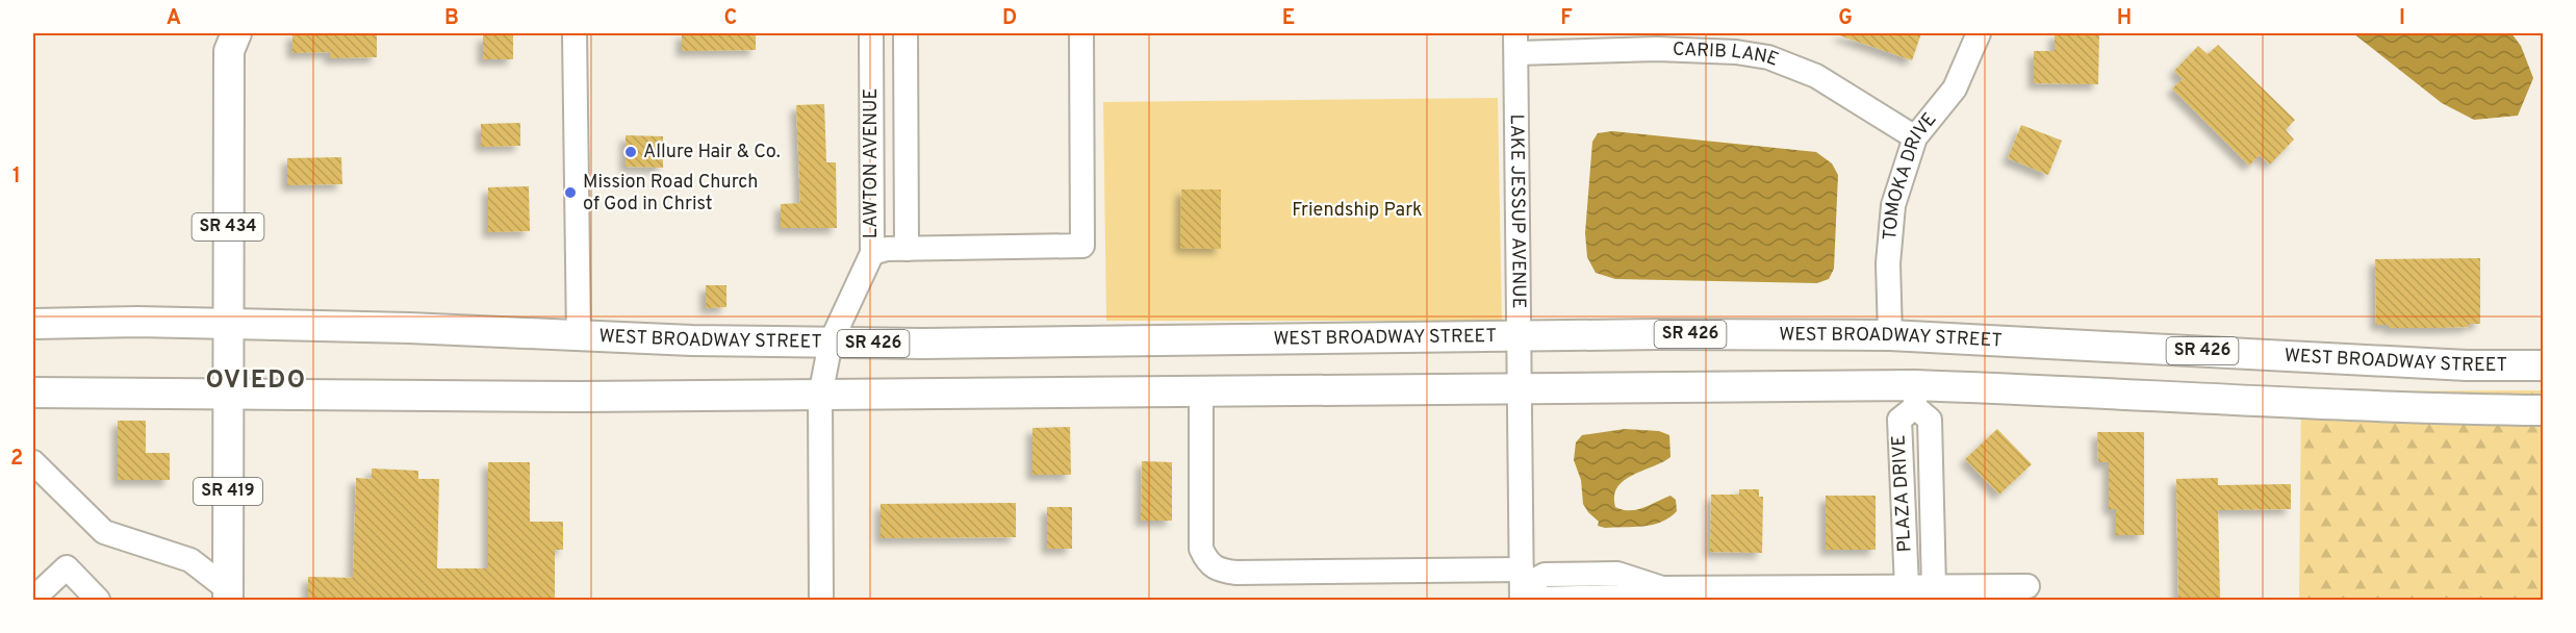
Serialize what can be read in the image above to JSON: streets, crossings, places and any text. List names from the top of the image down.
{
  "streets": {
    "main road": [
      "SR 434",
      "SR 426",
      "WEST BROADWAY STREET",
      "SR 419"
    ],
    "street": [
      "CARIB LANE",
      "LAWTON AVENUE",
      "TOMOKA DRIVE",
      "LAKE JESSUP AVENUE",
      "PLAZA DRIVE"
    ]
  },
  "crossings": [
    ["CARIB LANE", "TOMOKA DRIVE"],
    ["CARIB LANE", "LAKE JESSUP AVENUE"],
    ["LAWTON AVENUE", "WEST BROADWAY STREET"],
    ["TOMOKA DRIVE", "WEST BROADWAY STREET"],
    ["LAKE JESSUP AVENUE", "WEST BROADWAY STREET"],
    ["SR 434", "WEST BROADWAY STREET"],
    ["SR 434", "SR 419"]
  ],
  "districts": ["OVIEDO"],
  "parks": ["Friendship Park"],
  "places": ["Allure Hair & Co.", "Mission Road Church of God in Christ"],
  "grid": {
    "columns": [
      "A",
      "B",
      "C",
      "D",
      "E",
      "F",
      "G",
      "H",
      "I"
    ],
    "rows": ["1", "2"]
  }
}
